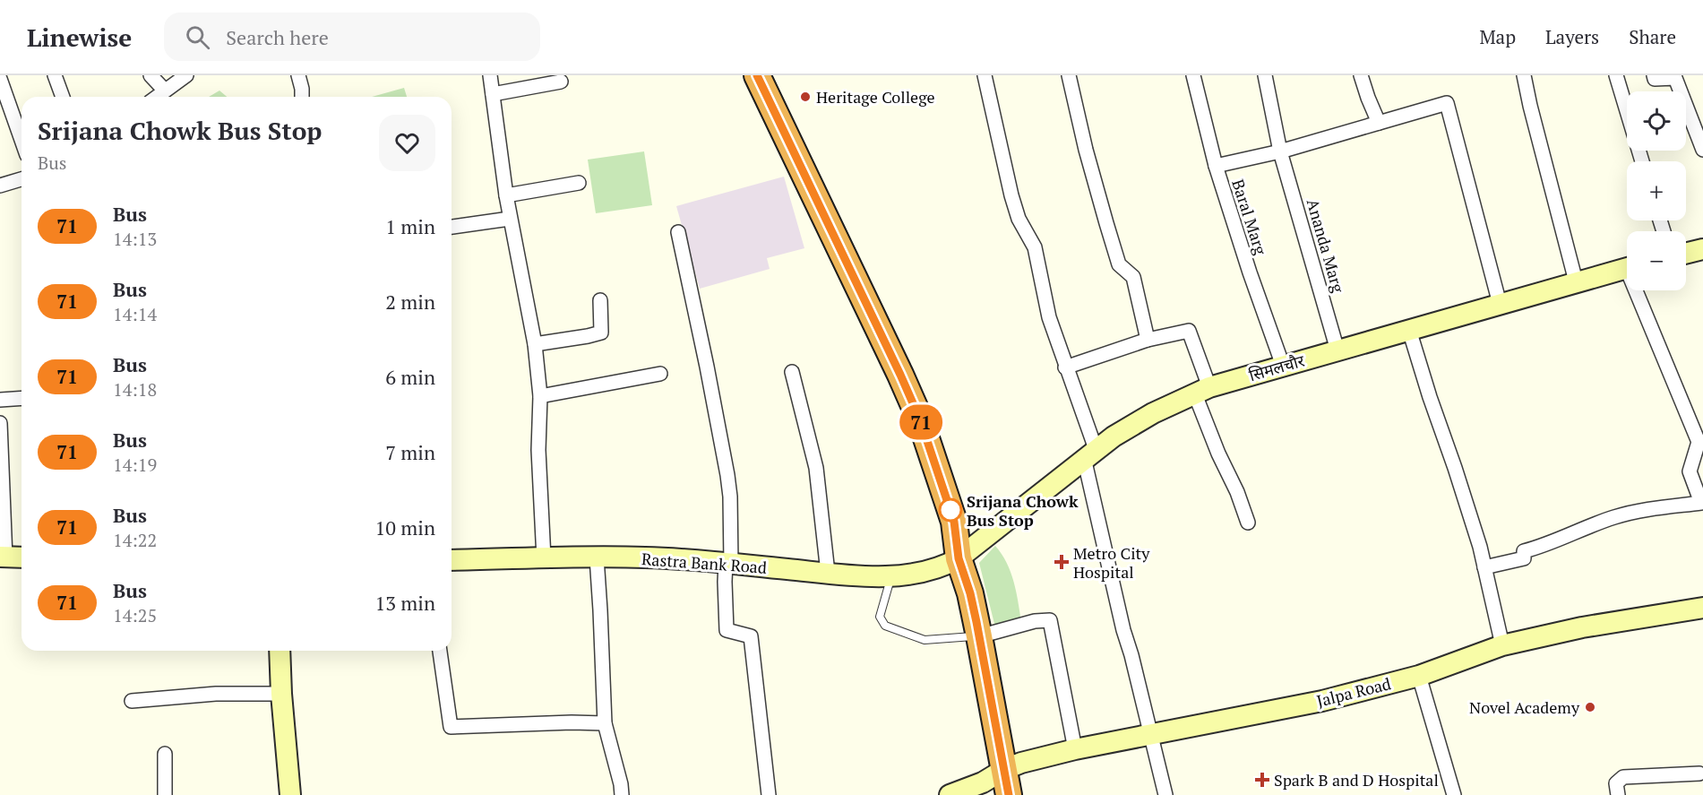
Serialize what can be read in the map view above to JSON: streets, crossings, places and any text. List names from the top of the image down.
{
  "streets": {
    "main road": ["सिमलचौर", "Rastra Bank Road", "Jalpa Road"],
    "street": ["Baral Marg", "Ananda Marg"]
  },
  "crossings": [
    ["Baral Marg", "सिमलचौर"],
    ["Ananda Marg", "सिमलचौर"],
    ["सिमलचौर", "Rastra Bank Road"]
  ],
  "places": {
    "other": ["Heritage College", "Srijana Chowk Bus Stop", "Novel Academy"],
    "health": ["Metro City Hospital", "Spark B and D Hospital"]
  },
  "lines": ["bus line 71"],
  "page": {
    "header": "Linewise",
    "search": "Search here",
    "nav": ["Map", "Layers", "Share"],
    "on_map": "71",
    "map_buttons": ["+", "−"],
    "heading": ["Srijana Chowk Bus Stop", "Bus"],
    "list": [
      {
        "mark": "71",
        "name": "Bus",
        "note": "14:13",
        "value": "1 min"
      },
      {
        "mark": "71",
        "name": "Bus",
        "note": "14:14",
        "value": "2 min"
      },
      {
        "mark": "71",
        "name": "Bus",
        "note": "14:18",
        "value": "6 min"
      },
      {
        "mark": "71",
        "name": "Bus",
        "note": "14:19",
        "value": "7 min"
      },
      {
        "mark": "71",
        "name": "Bus",
        "note": "14:22",
        "value": "10 min"
      },
      {
        "mark": "71",
        "name": "Bus",
        "note": "14:25",
        "value": "13 min"
      }
    ]
  }
}
